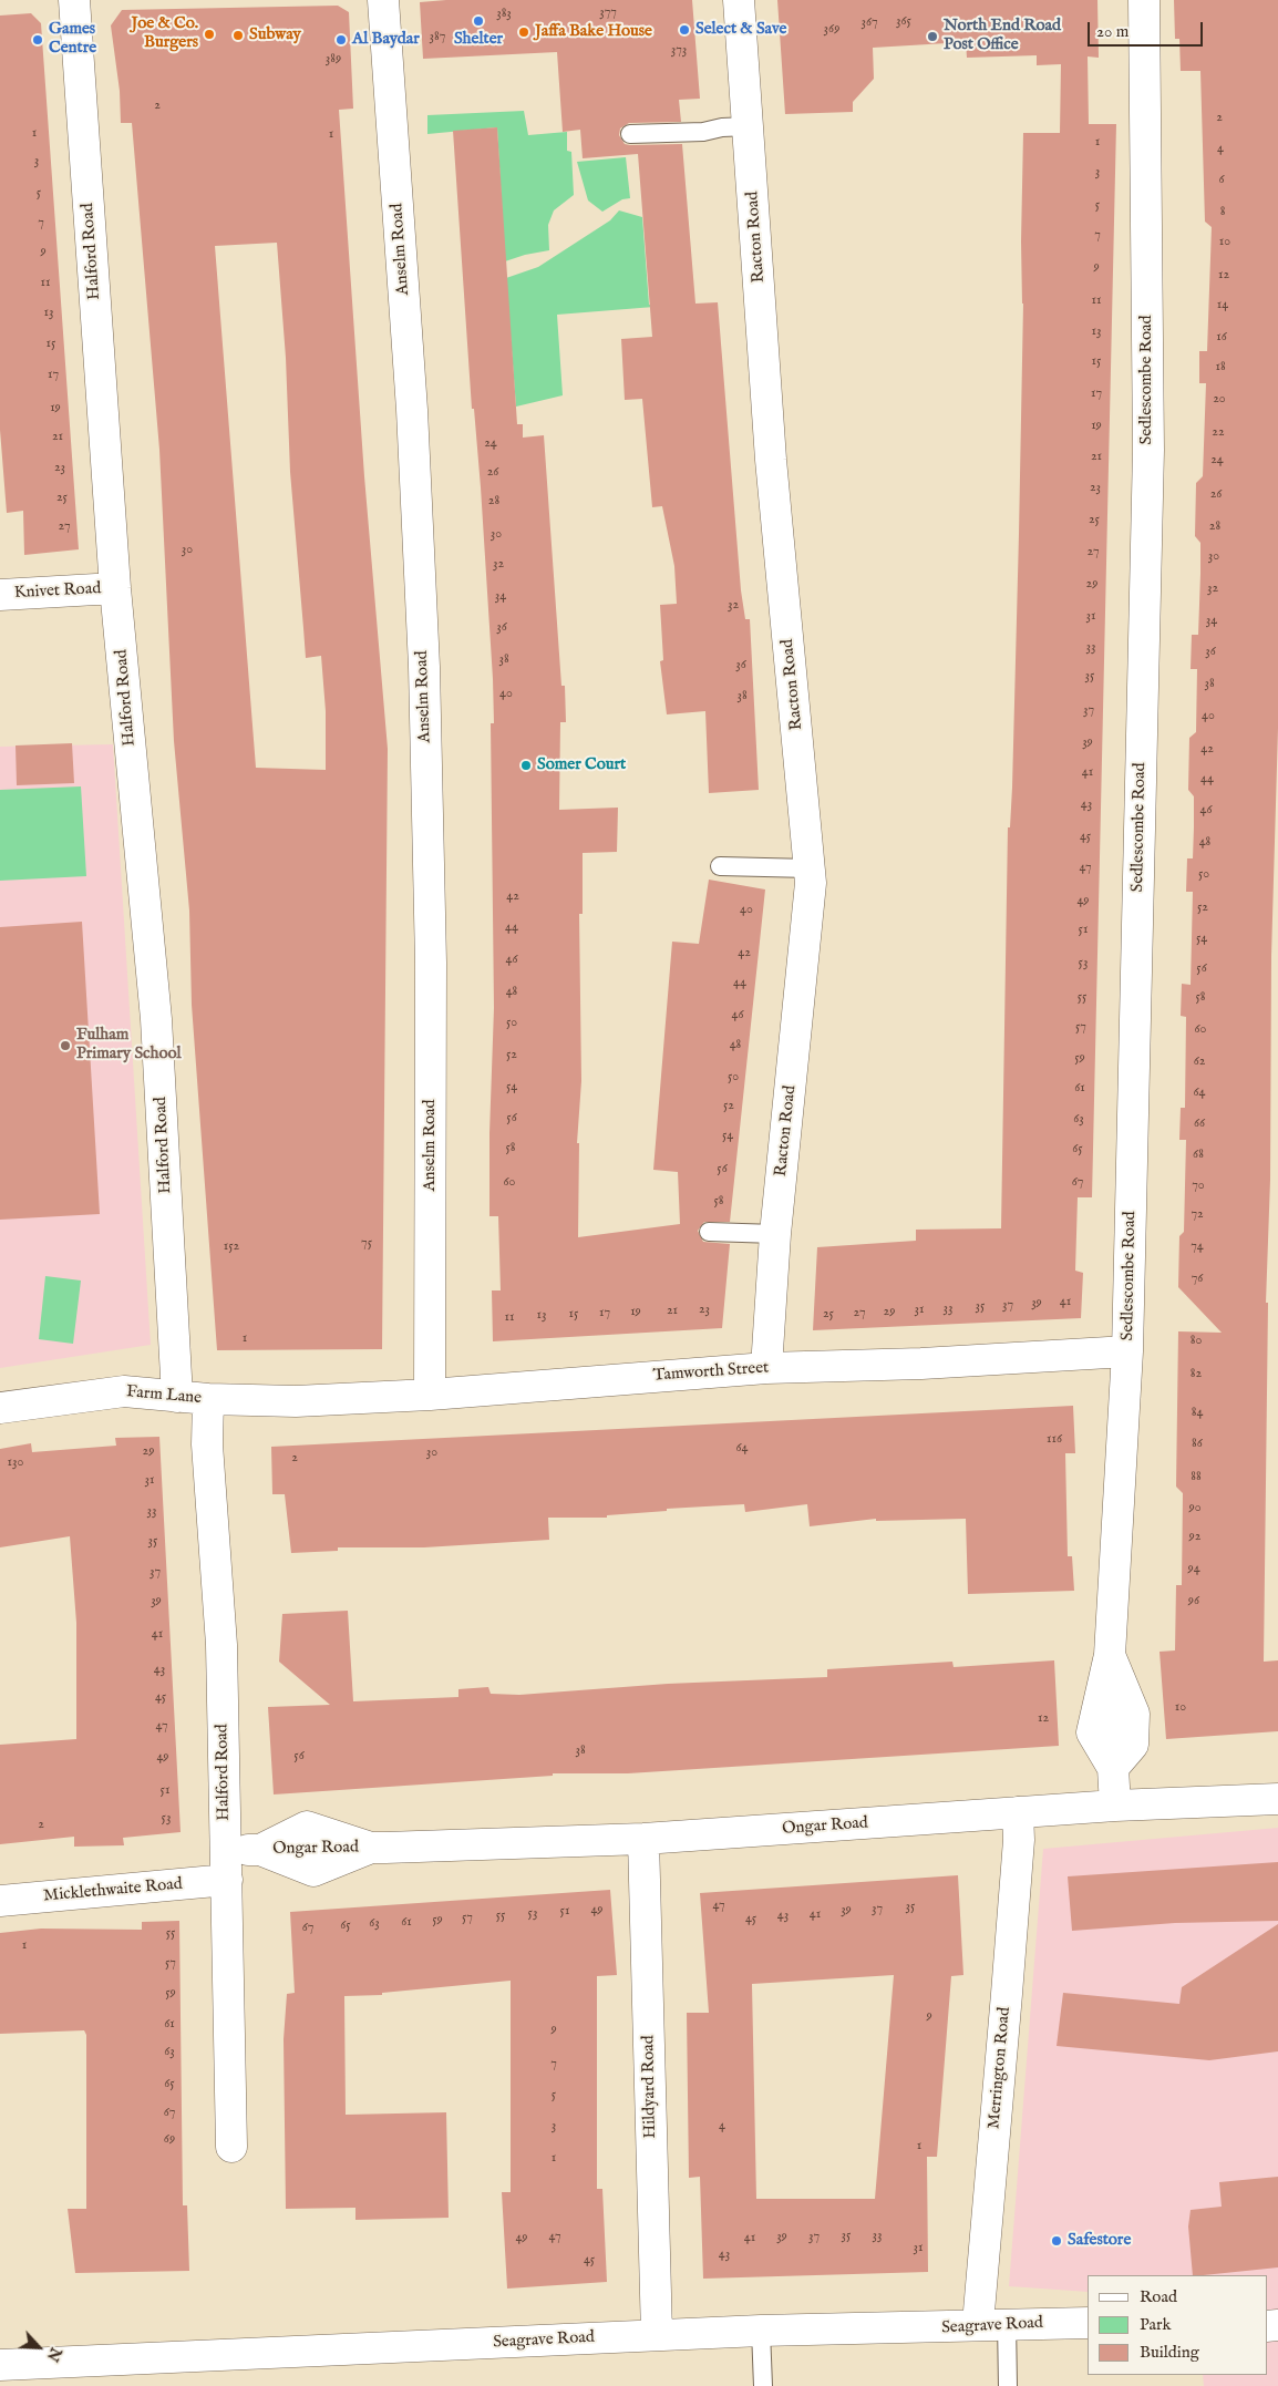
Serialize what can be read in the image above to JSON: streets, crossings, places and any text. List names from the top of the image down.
{
  "streets": {
    "street": [
      "Racton Road",
      "Anselm Road",
      "Halford Road",
      "Sedlescombe Road",
      "Knivet Road",
      "Tamworth Street",
      "Farm Lane",
      "Ongar Road",
      "Micklethwaite Road",
      "Merrington Road",
      "Hildyard Road",
      "Seagrave Road"
    ]
  },
  "crossings": [
    ["Racton Road", "Tamworth Street"],
    ["Anselm Road", "Tamworth Street"],
    ["Halford Road", "Knivet Road"],
    ["Halford Road", "Farm Lane"],
    ["Halford Road", "Ongar Road"],
    ["Halford Road", "Micklethwaite Road"],
    ["Sedlescombe Road", "Tamworth Street"],
    ["Sedlescombe Road", "Ongar Road"],
    ["Tamworth Street", "Farm Lane"],
    ["Ongar Road", "Micklethwaite Road"],
    ["Ongar Road", "Merrington Road"],
    ["Ongar Road", "Hildyard Road"],
    ["Merrington Road", "Seagrave Road"],
    ["Hildyard Road", "Seagrave Road"]
  ],
  "places": [
    "Shelter",
    "Select & Save",
    "Jaffa Bake House",
    "Joe & Co. Burgers",
    "Subway",
    "North End Road Post Office",
    "Games Centre",
    "Al Baydar",
    "Somer Court",
    "Fulham Primary School",
    "Safestore"
  ],
  "house_numbers": [
    "377",
    "383",
    "365",
    "367",
    "369",
    "387",
    "373",
    "389",
    "2",
    "2",
    "1",
    "1",
    "1",
    "4",
    "3",
    "3",
    "6",
    "5",
    "5",
    "8",
    "7",
    "7",
    "10",
    "9",
    "9",
    "12",
    "11",
    "11",
    "14",
    "13",
    "13",
    "16",
    "15",
    "15",
    "18",
    "17",
    "17",
    "20",
    "19",
    "19",
    "22",
    "21",
    "24",
    "21",
    "24",
    "23",
    "26",
    "23",
    "26",
    "25",
    "28",
    "25",
    "27",
    "28",
    "30",
    "30",
    "27",
    "30",
    "32",
    "29",
    "32",
    "34",
    "32",
    "31",
    "34",
    "36",
    "33",
    "36",
    "38",
    "36",
    "35",
    "38",
    "40",
    "38",
    "37",
    "40",
    "39",
    "42",
    "41",
    "44",
    "43",
    "46",
    "45",
    "48",
    "47",
    "50",
    "42",
    "49",
    "52",
    "40",
    "44",
    "51",
    "54",
    "42",
    "46",
    "53",
    "56",
    "44",
    "48",
    "55",
    "58",
    "46",
    "50",
    "57",
    "60",
    "48",
    "52",
    "59",
    "62",
    "50",
    "54",
    "61",
    "64",
    "52",
    "56",
    "63",
    "66",
    "54",
    "58",
    "65",
    "68",
    "56",
    "60",
    "67",
    "70",
    "58",
    "72",
    "75",
    "152",
    "74",
    "76",
    "41",
    "39",
    "37",
    "35",
    "33",
    "23",
    "31",
    "21",
    "19",
    "29",
    "17",
    "27",
    "15",
    "25",
    "13",
    "11",
    "1",
    "80",
    "82",
    "84",
    "116",
    "86",
    "64",
    "29",
    "30",
    "2",
    "130",
    "88",
    "31",
    "90",
    "33",
    "92",
    "35",
    "94",
    "37",
    "39",
    "96",
    "41",
    "43",
    "45",
    "10",
    "12",
    "47",
    "38",
    "56",
    "49",
    "51",
    "53",
    "2",
    "47",
    "35",
    "37",
    "49",
    "39",
    "51",
    "53",
    "41",
    "55",
    "43",
    "57",
    "45",
    "59",
    "61",
    "63",
    "65",
    "67",
    "55",
    "1",
    "57",
    "59",
    "9",
    "61",
    "9",
    "63",
    "7",
    "65",
    "5",
    "67",
    "3",
    "4",
    "69",
    "1",
    "1",
    "35",
    "33",
    "47",
    "39",
    "37",
    "49",
    "41",
    "31",
    "43",
    "45"
  ],
  "legend": ["Road", "Park", "Building"],
  "scale_bar": "20 m",
  "north": "bottom right"
}
